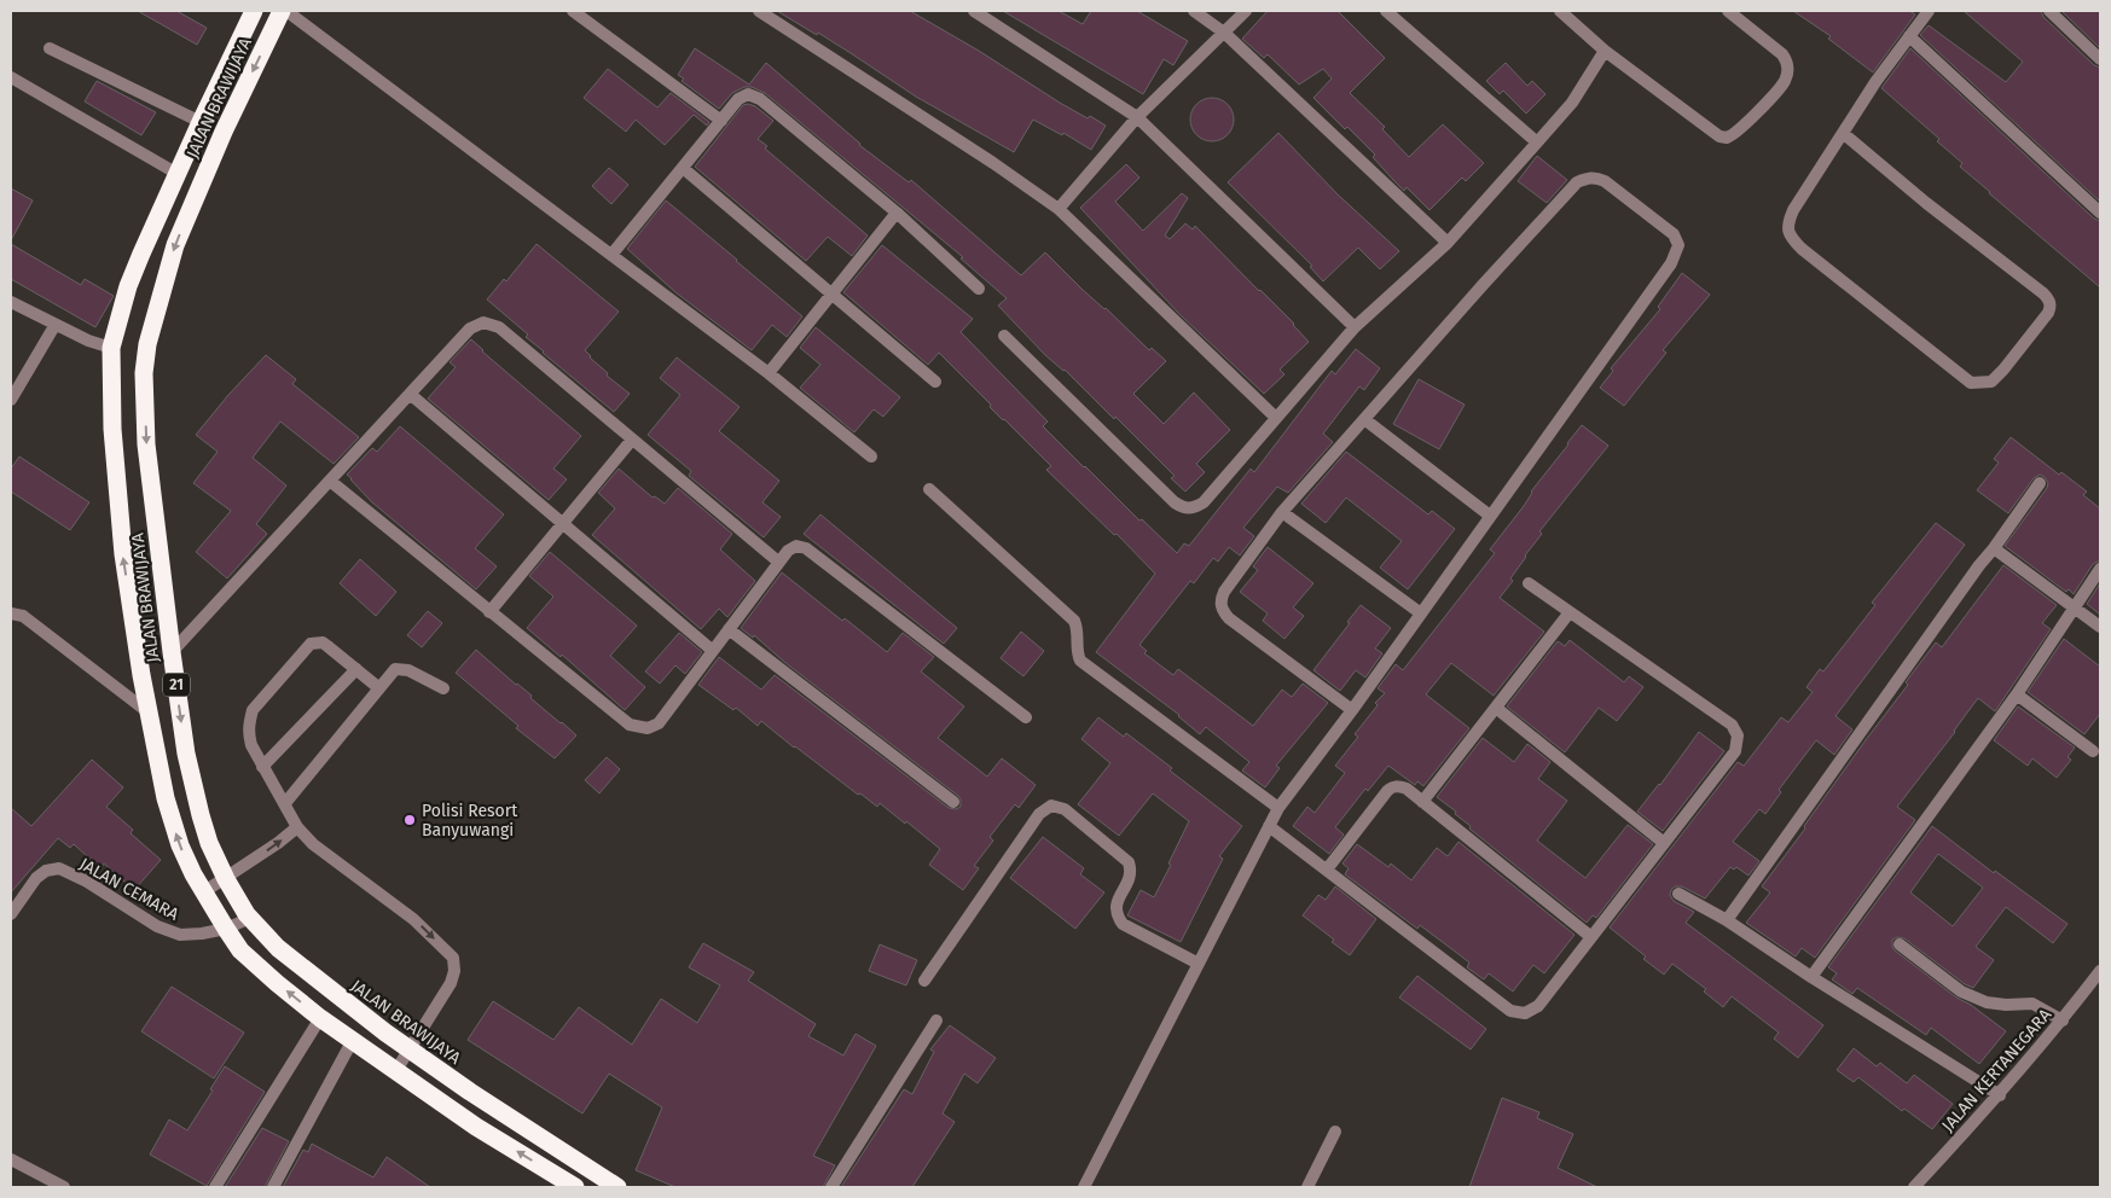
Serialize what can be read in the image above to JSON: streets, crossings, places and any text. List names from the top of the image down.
{
  "streets": {
    "highway": ["JALAN BRAWIJAYA", "21"],
    "street": ["JALAN CEMARA", "JALAN KERTANEGARA"]
  },
  "crossings": [
    ["JALAN BRAWIJAYA", "JALAN CEMARA"]
  ],
  "places": ["Polisi Resort Banyuwangi"]
}
